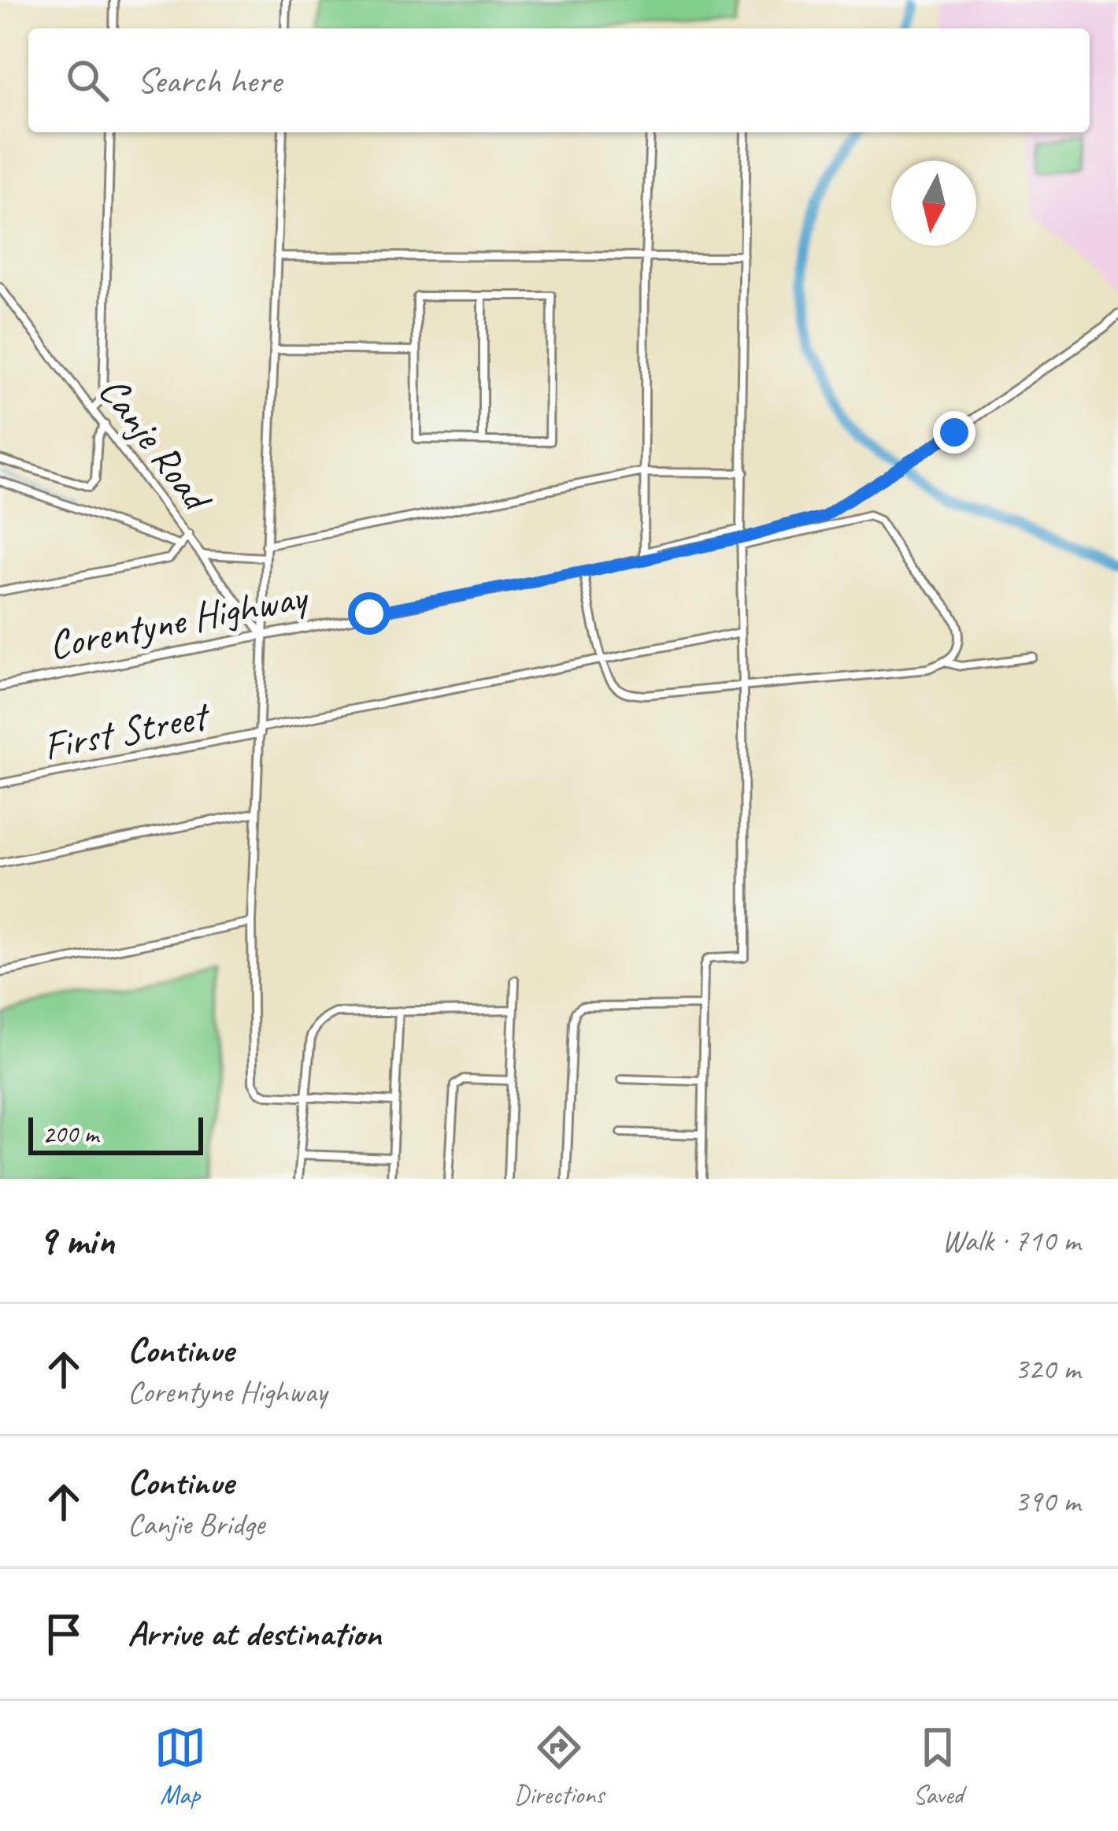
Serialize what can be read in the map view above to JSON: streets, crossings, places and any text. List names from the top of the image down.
{
  "streets": {
    "main road": ["Corentyne Highway"],
    "street": ["Canje Road", "First Street"]
  },
  "crossings": [
    ["Canje Road", "Corentyne Highway"]
  ],
  "scale_bar": "200 m",
  "north": "bottom",
  "page": {
    "search": "Search here",
    "scale": "200 m",
    "heading": ["9 min", "Walk · 710 m"],
    "list": [
      ["Continue", "Corentyne Highway", "320 m"],
      ["Continue", "Canjie Bridge", "390 m"],
      "Arrive at destination"
    ],
    "nav": ["Map", "Directions", "Saved"]
  }
}
